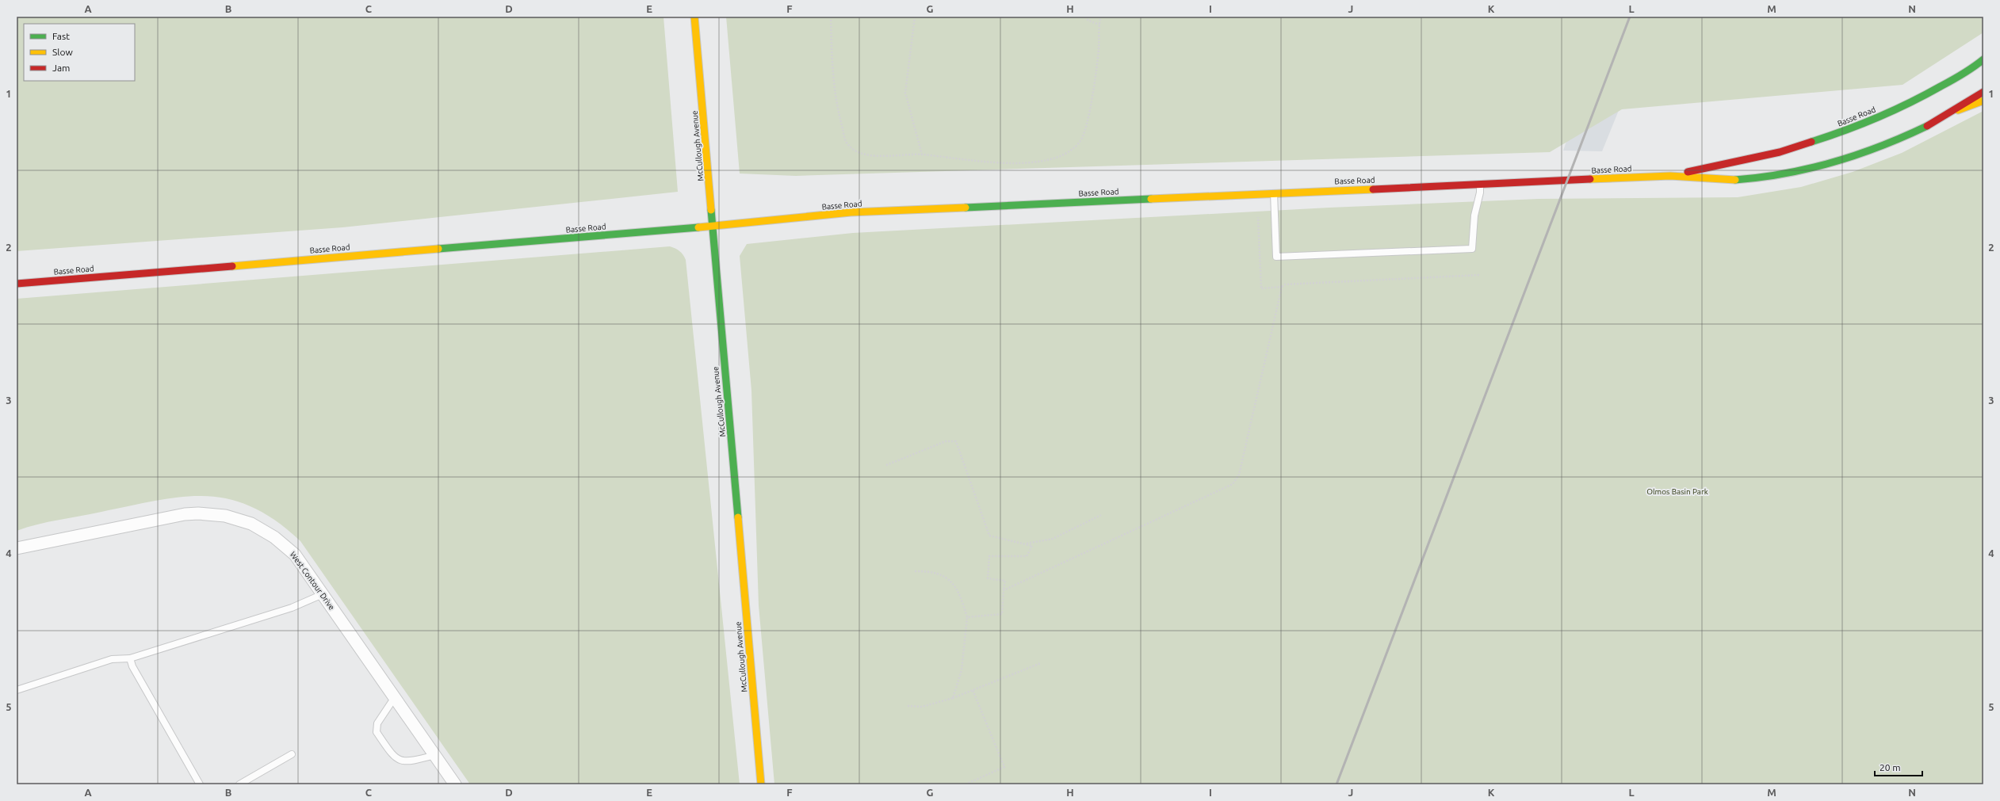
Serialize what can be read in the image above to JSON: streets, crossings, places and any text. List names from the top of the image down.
{
  "streets": {
    "main road": ["Basse Road", "McCullough Avenue"],
    "street": ["West Contour Drive"]
  },
  "crossings": [
    ["Basse Road", "McCullough Avenue"]
  ],
  "parks": ["Olmos Basin Park"],
  "legend": ["Fast", "Slow", "Jam"],
  "scale_bar": "20 m",
  "grid": {
    "columns": [
      "A",
      "B",
      "C",
      "D",
      "E",
      "F",
      "G",
      "H",
      "I",
      "J",
      "K",
      "L",
      "M",
      "N"
    ],
    "rows": [
      "1",
      "2",
      "3",
      "4",
      "5"
    ]
  }
}
